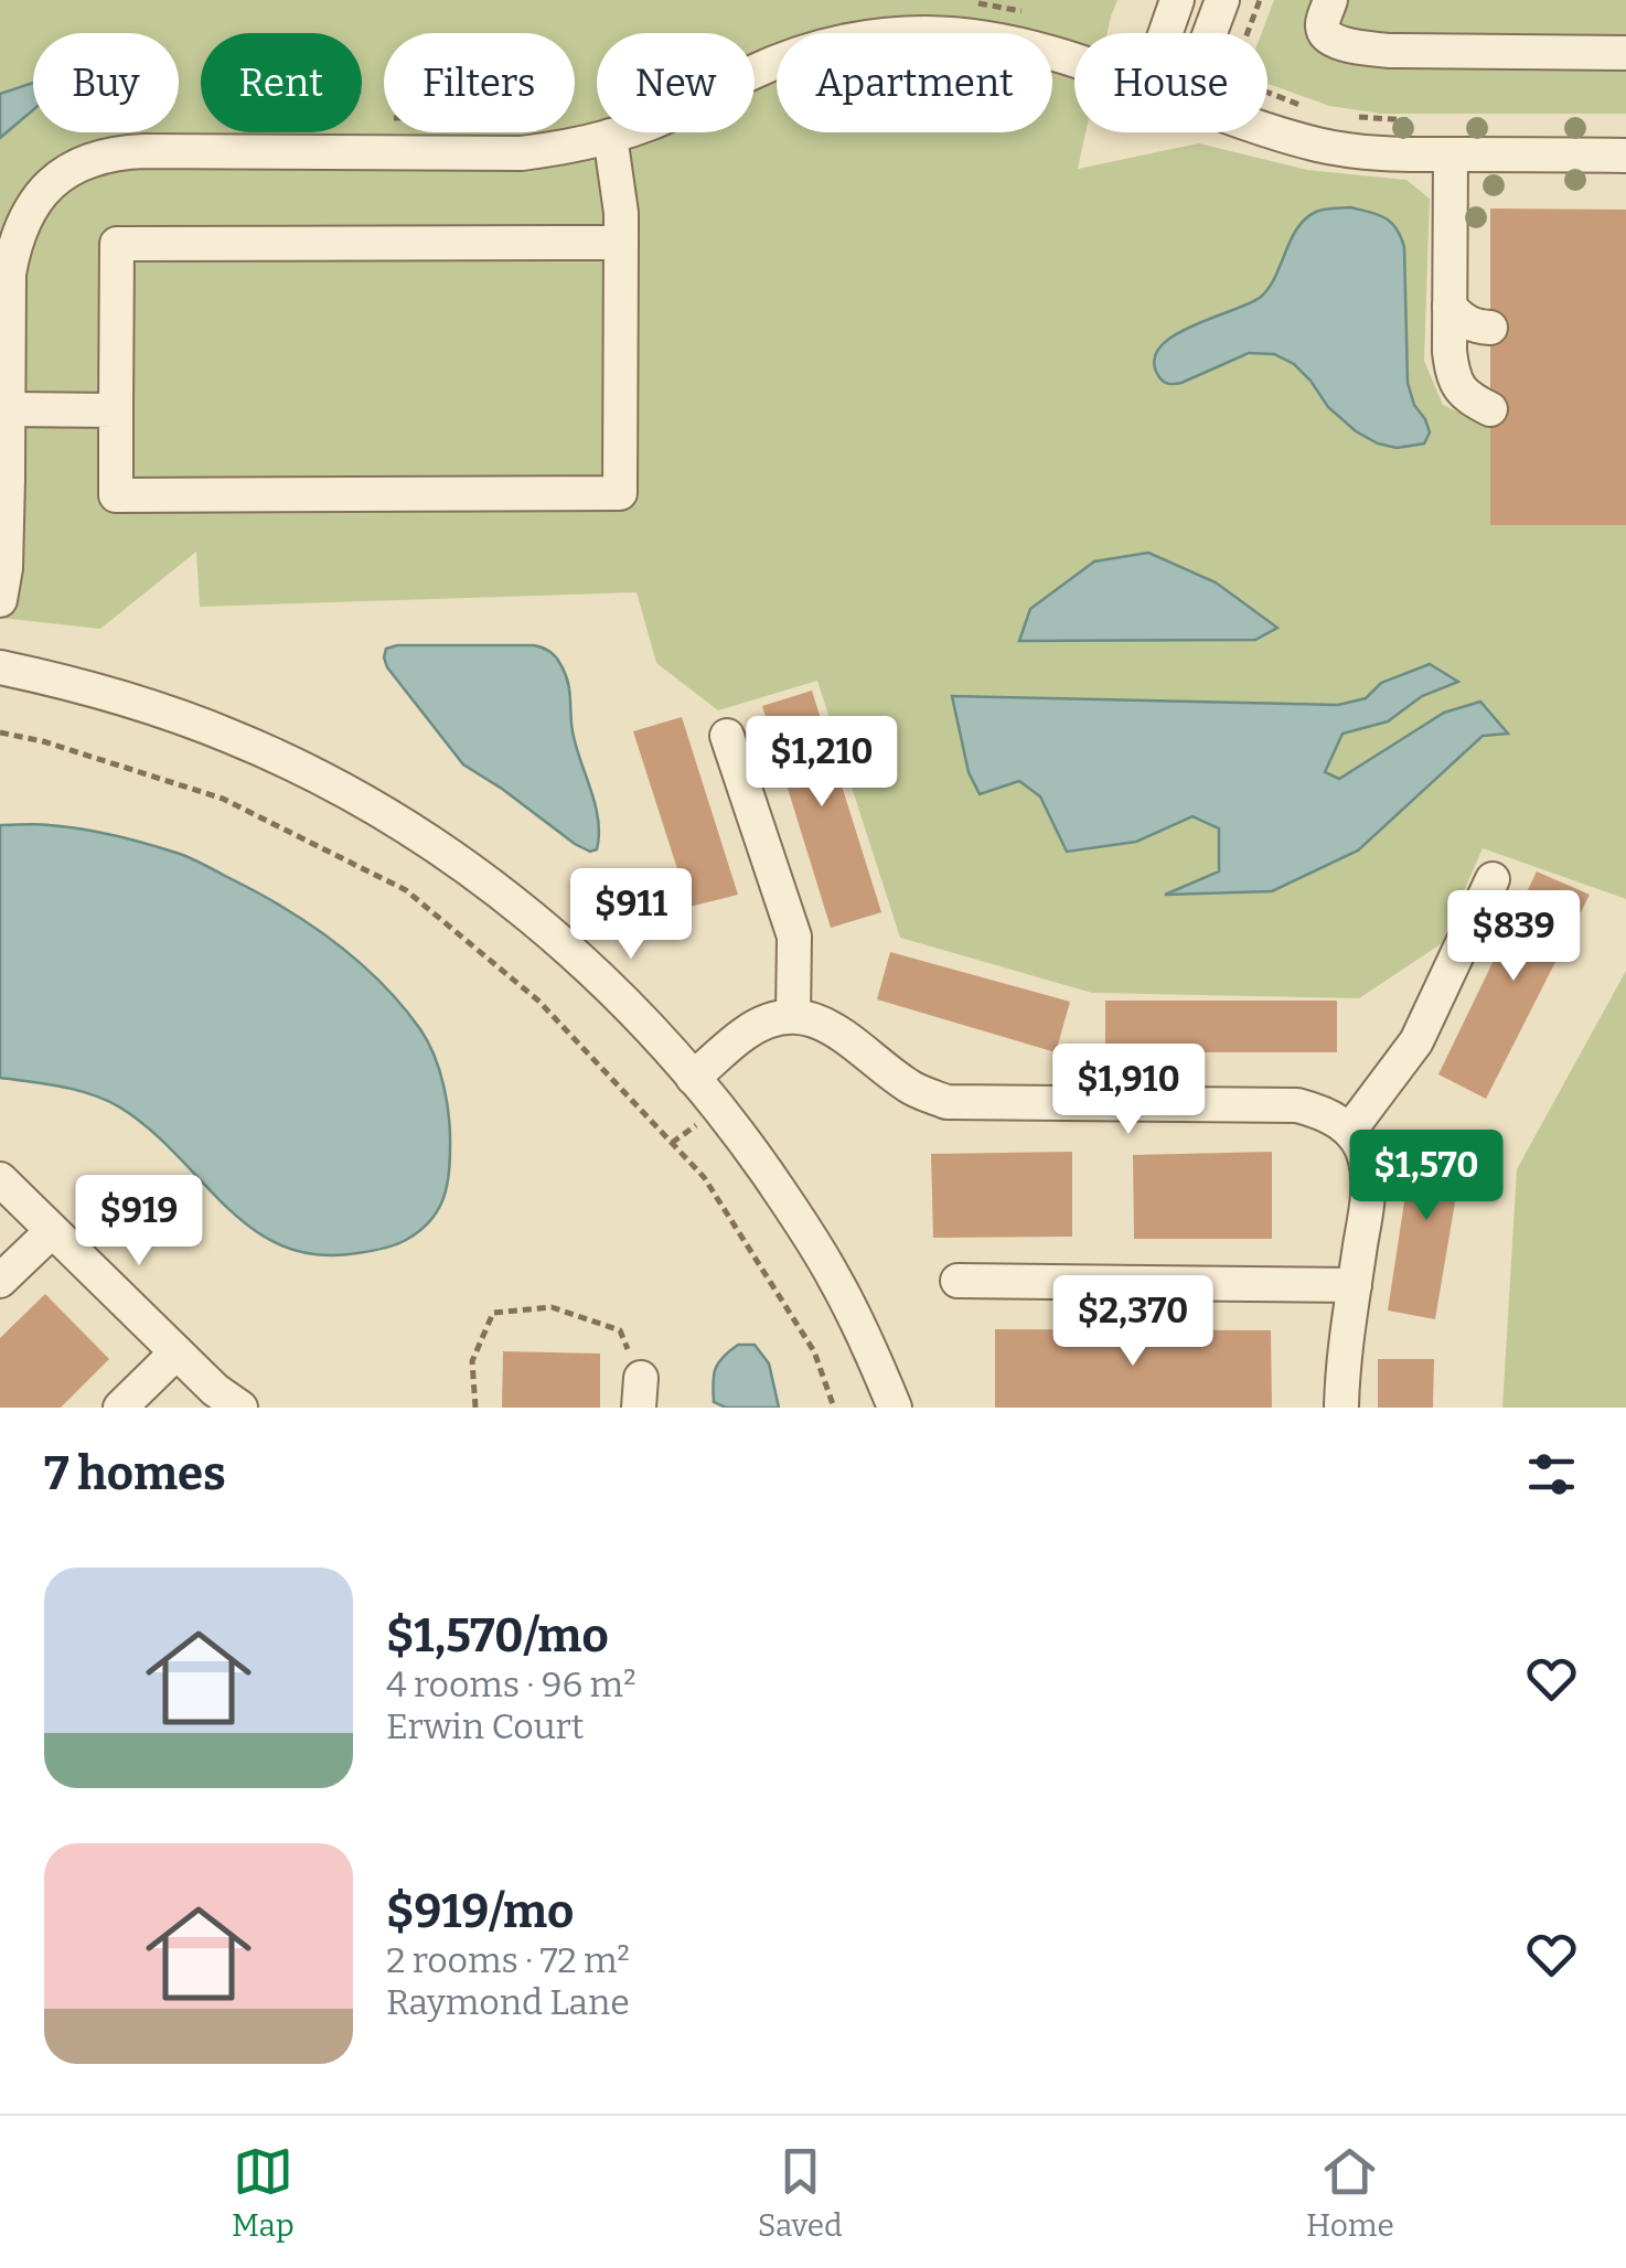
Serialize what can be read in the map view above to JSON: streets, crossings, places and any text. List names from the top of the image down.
{
  "page": {
    "chip": [
      "Buy",
      "Rent",
      "Filters",
      "New",
      "Apartment",
      "House"
    ],
    "price": [
      "$1,210",
      "$911",
      "$839",
      "$1,910",
      "$1,570",
      "$919",
      "$2,370"
    ],
    "heading": "7 homes",
    "list": [
      {
        "name": "$1,570/mo",
        "note": "4 rooms · 96 m² · Erwin Court"
      },
      {
        "name": "$919/mo",
        "note": "2 rooms · 72 m² · Raymond Lane"
      }
    ],
    "tabs": ["Map", "Saved", "Home"]
  }
}
